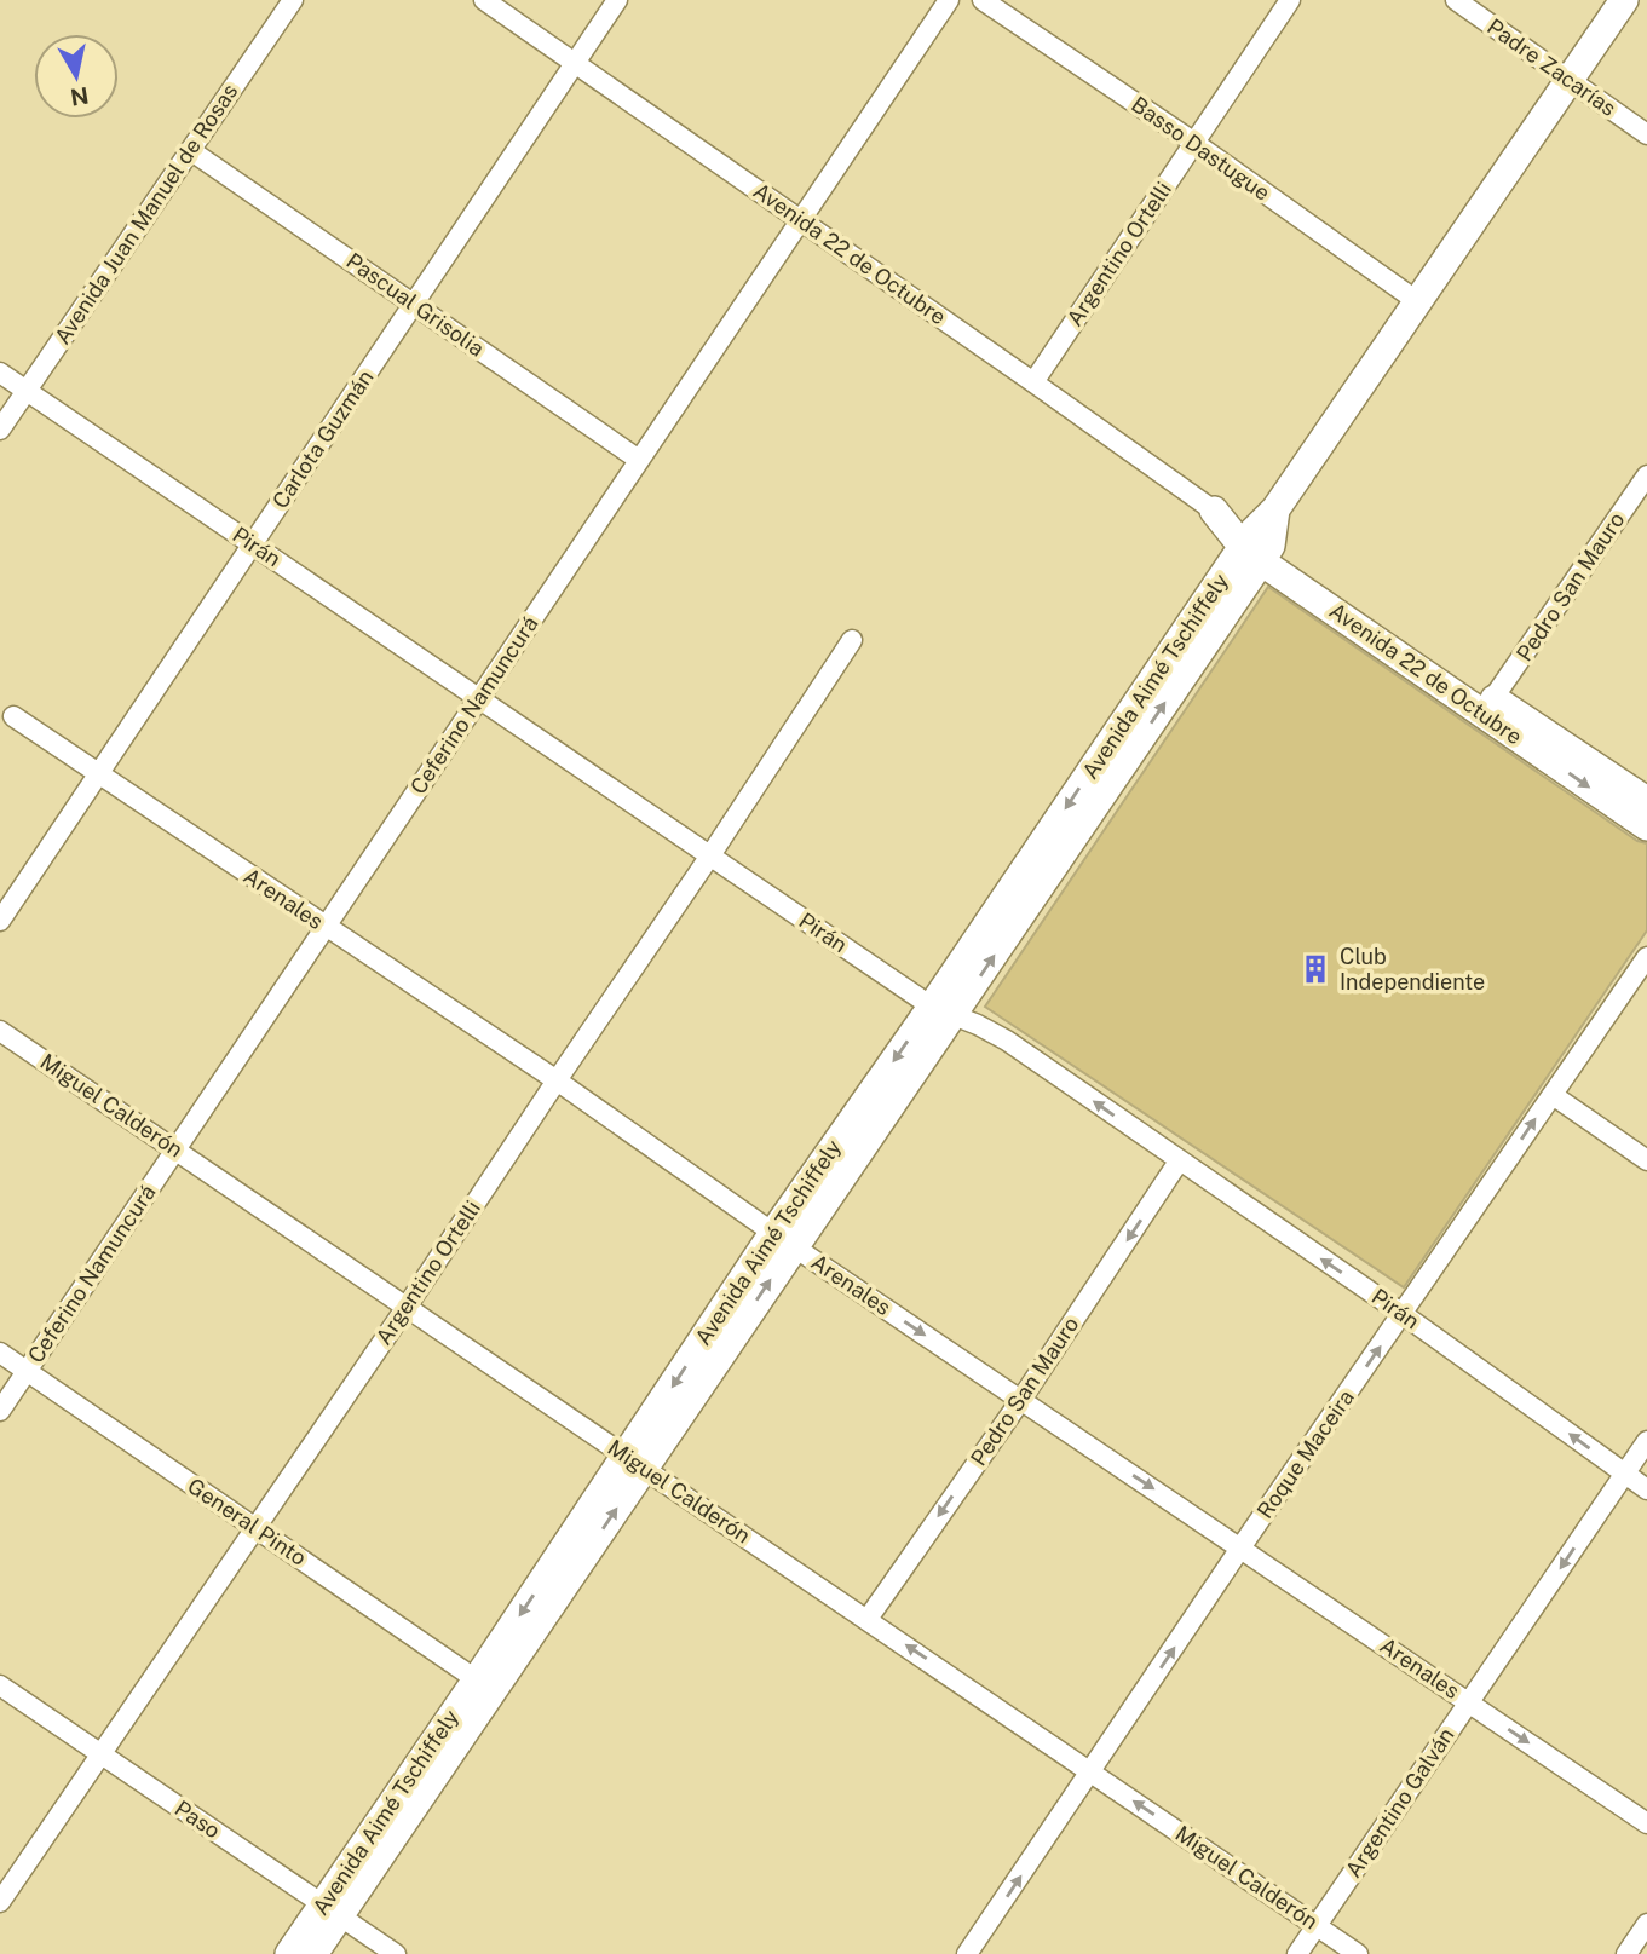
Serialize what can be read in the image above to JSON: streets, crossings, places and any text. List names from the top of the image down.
{
  "streets": {
    "main road": ["Avenida 22 de Octubre", "Avenida Aimé Tschiffely"],
    "street": [
      "Padre Zacarías",
      "Basso Dastugue",
      "Avenida Juan Manuel de Rosas",
      "Argentino Ortelli",
      "Pascual Grisolia",
      "Carlota Guzmán",
      "Pirán",
      "Pedro San Mauro",
      "Ceferino Namuncurá",
      "Arenales",
      "Miguel Calderón",
      "Roque Maceira",
      "General Pinto",
      "Argentino Galván",
      "Paso"
    ]
  },
  "crossings": [
    ["Basso Dastugue", "Argentino Ortelli"],
    ["Basso Dastugue", "Avenida Aimé Tschiffely"],
    ["Avenida Juan Manuel de Rosas", "Pascual Grisolia"],
    ["Avenida Juan Manuel de Rosas", "Pirán"],
    ["Avenida 22 de Octubre", "Argentino Ortelli"],
    ["Avenida 22 de Octubre", "Carlota Guzmán"],
    ["Avenida 22 de Octubre", "Pedro San Mauro"],
    ["Avenida 22 de Octubre", "Avenida Aimé Tschiffely"],
    ["Avenida 22 de Octubre", "Ceferino Namuncurá"],
    ["Argentino Ortelli", "Pirán"],
    ["Argentino Ortelli", "Arenales"],
    ["Argentino Ortelli", "Miguel Calderón"],
    ["Argentino Ortelli", "General Pinto"],
    ["Argentino Ortelli", "Paso"],
    ["Pascual Grisolia", "Carlota Guzmán"],
    ["Pascual Grisolia", "Ceferino Namuncurá"],
    ["Carlota Guzmán", "Pirán"],
    ["Carlota Guzmán", "Arenales"],
    ["Pirán", "Pedro San Mauro"],
    ["Pirán", "Avenida Aimé Tschiffely"],
    ["Pirán", "Ceferino Namuncurá"],
    ["Pirán", "Roque Maceira"],
    ["Pirán", "Argentino Galván"],
    ["Pedro San Mauro", "Arenales"],
    ["Pedro San Mauro", "Miguel Calderón"],
    ["Avenida Aimé Tschiffely", "Arenales"],
    ["Avenida Aimé Tschiffely", "Miguel Calderón"],
    ["Avenida Aimé Tschiffely", "General Pinto"],
    ["Avenida Aimé Tschiffely", "Paso"],
    ["Ceferino Namuncurá", "Arenales"],
    ["Ceferino Namuncurá", "Miguel Calderón"],
    ["Ceferino Namuncurá", "General Pinto"],
    ["Arenales", "Roque Maceira"],
    ["Arenales", "Argentino Galván"],
    ["Miguel Calderón", "Roque Maceira"],
    ["Miguel Calderón", "Argentino Galván"]
  ],
  "one_way": [
    "Pirán",
    "Pedro San Mauro",
    "Arenales",
    "Roque Maceira",
    "Argentino Galván"
  ],
  "places": {
    "building": ["Club Independiente"]
  },
  "north": "bottom"
}
